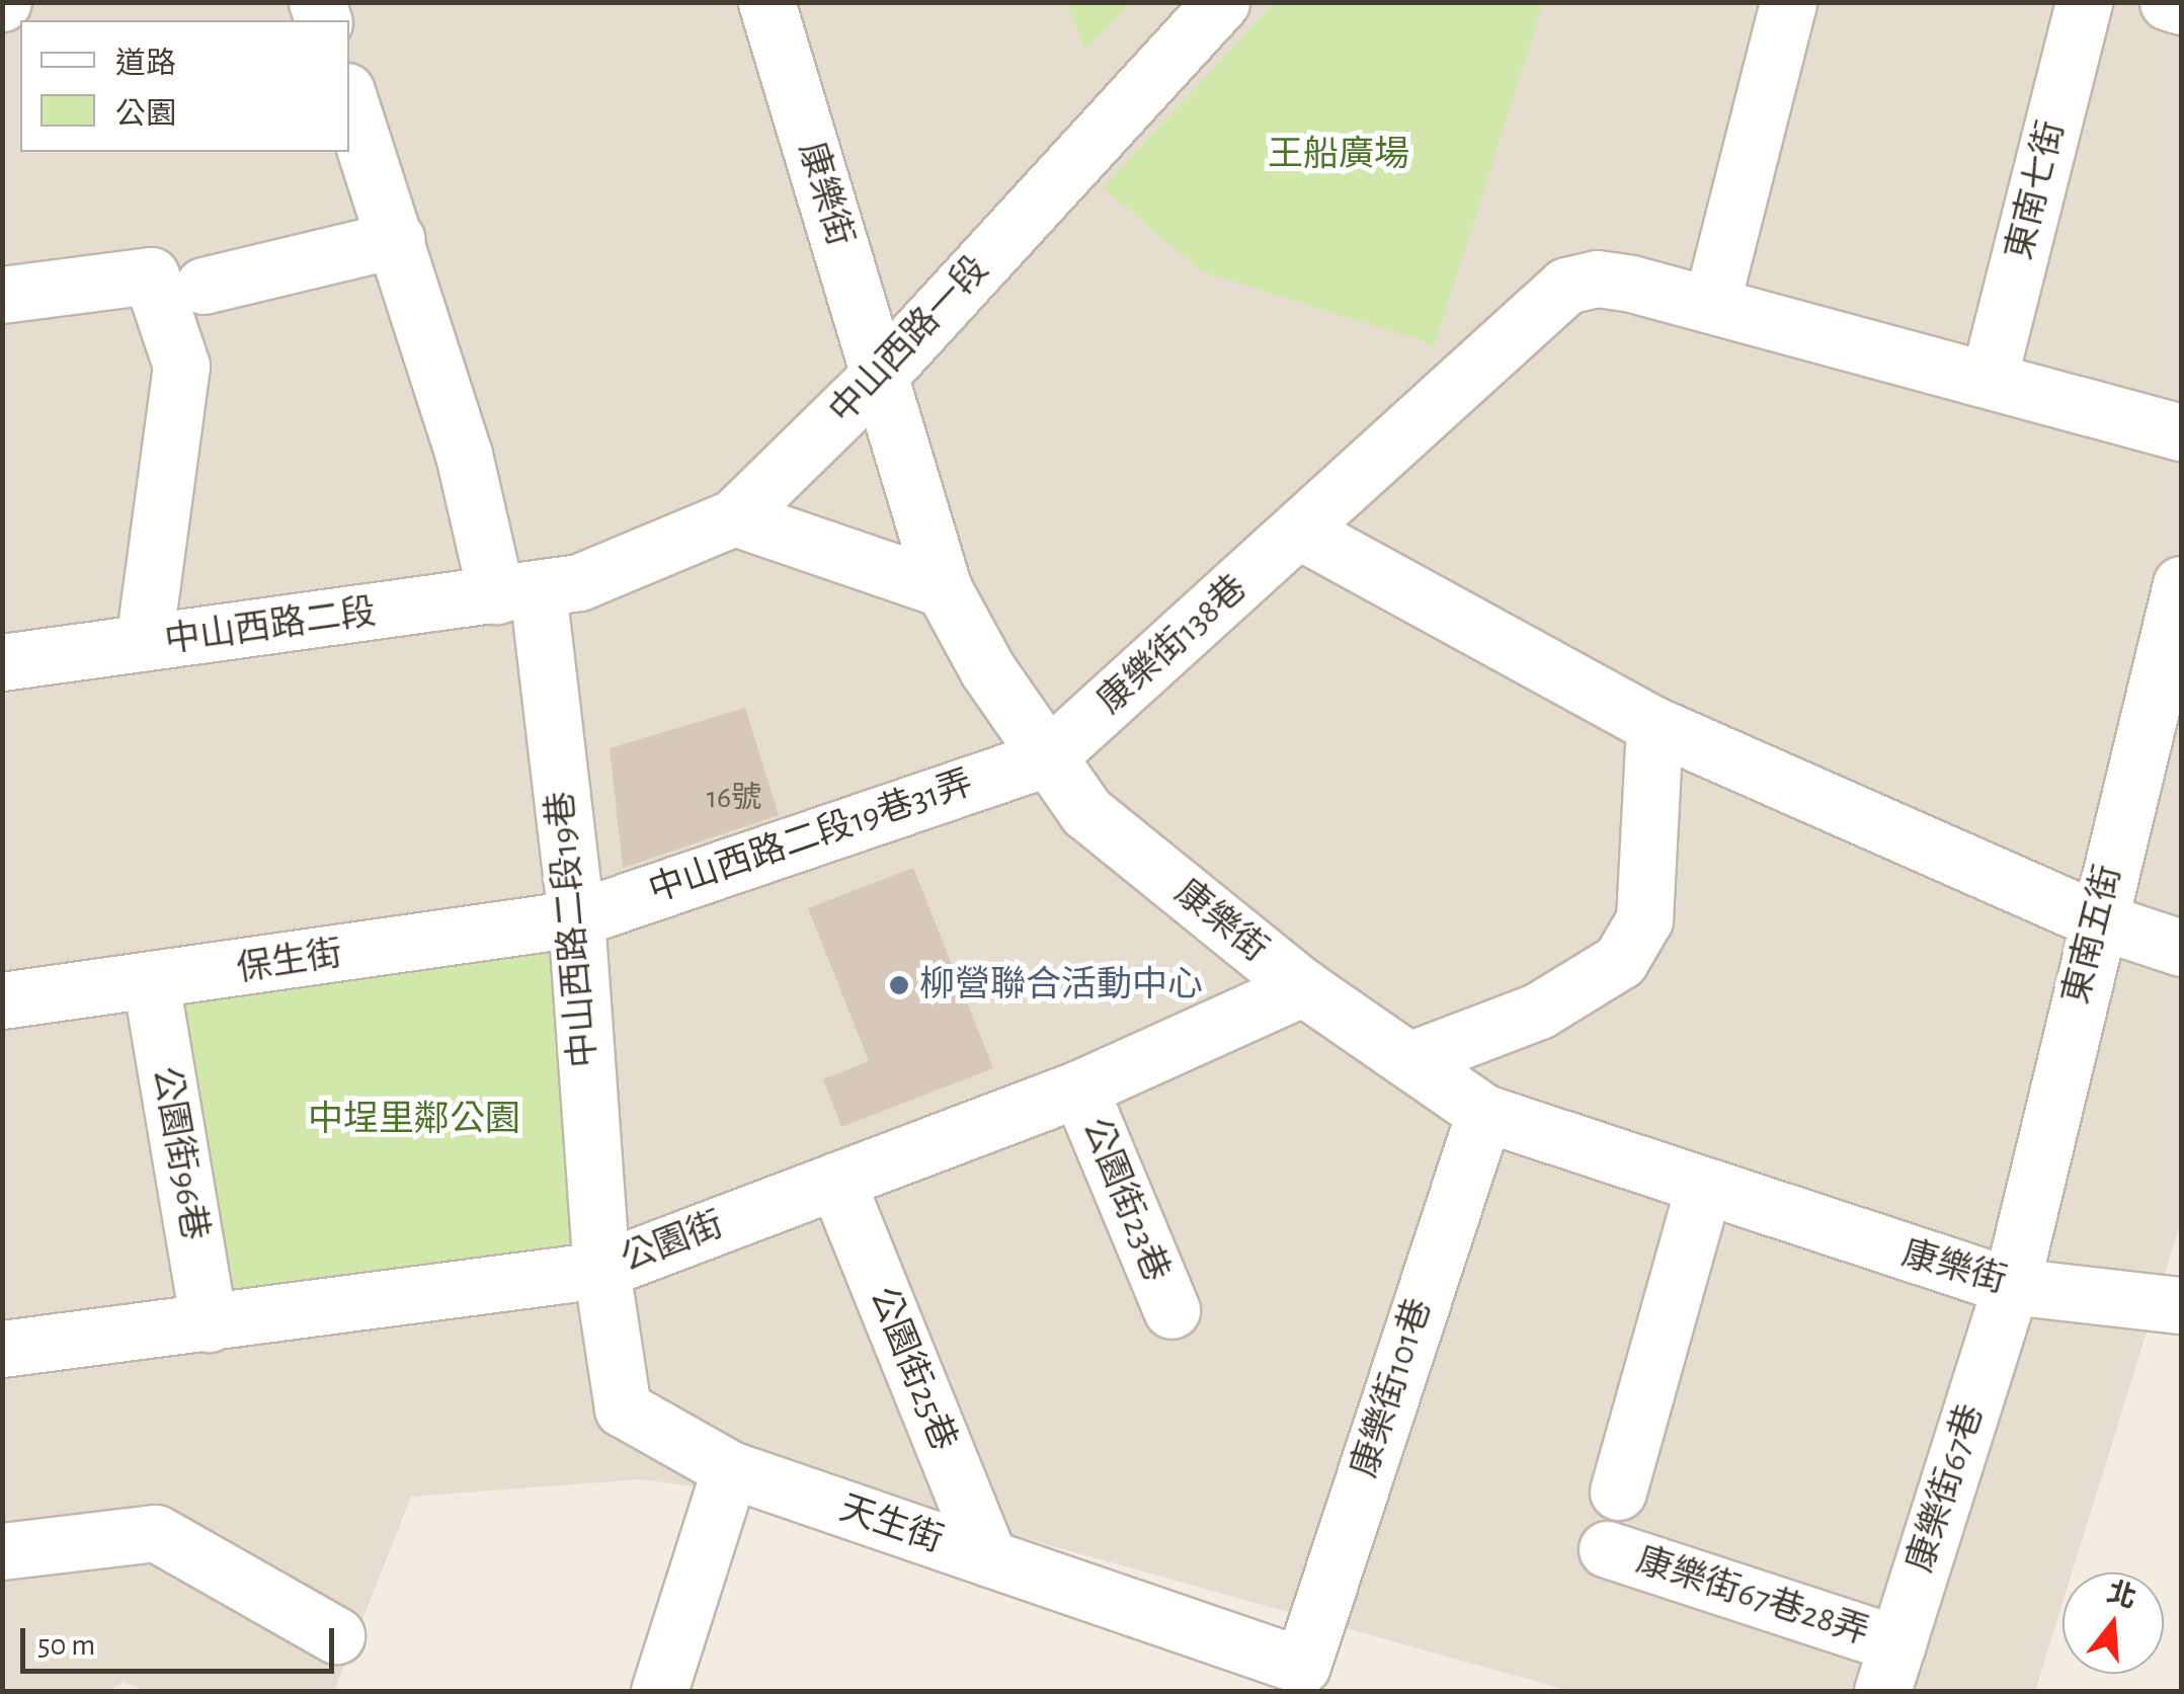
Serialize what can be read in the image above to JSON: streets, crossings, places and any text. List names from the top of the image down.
{
  "streets": {
    "street": [
      "東南七街",
      "康樂街",
      "中山西路一段",
      "中山西路二段",
      "康樂街138巷",
      "中山西路二段19巷31弄",
      "中山西路二段19巷",
      "東南五街",
      "保生街",
      "公園街96巷",
      "公園街23巷",
      "公園街",
      "公園街25巷",
      "康樂街101巷",
      "康樂街67巷",
      "天生街",
      "康樂街67巷28弄"
    ]
  },
  "crossings": [
    ["東南七街", "康樂街138巷"],
    ["康樂街", "中山西路一段"],
    ["康樂街", "康樂街138巷"],
    ["康樂街", "中山西路二段19巷31弄"],
    ["康樂街", "東南五街"],
    ["康樂街", "公園街"],
    ["康樂街", "康樂街101巷"],
    ["康樂街", "康樂街67巷"],
    ["中山西路一段", "中山西路二段"],
    ["中山西路一段", "中山西路二段19巷"],
    ["中山西路二段", "中山西路二段19巷"],
    ["康樂街138巷", "中山西路二段19巷31弄"],
    ["中山西路二段19巷31弄", "中山西路二段19巷"],
    ["中山西路二段19巷31弄", "保生街"],
    ["中山西路二段19巷", "保生街"],
    ["中山西路二段19巷", "公園街"],
    ["中山西路二段19巷", "天生街"],
    ["東南五街", "康樂街67巷"],
    ["保生街", "公園街96巷"],
    ["公園街96巷", "公園街"],
    ["公園街23巷", "公園街"],
    ["公園街", "公園街25巷"],
    ["公園街", "天生街"],
    ["公園街25巷", "天生街"],
    ["康樂街101巷", "天生街"],
    ["康樂街67巷", "康樂街67巷28弄"]
  ],
  "parks": ["王船廣場", "中埕里鄰公園"],
  "places": ["柳營聯合活動中心"],
  "house_numbers": ["16號"],
  "legend": ["道路", "公園"],
  "scale_bar": "50 m",
  "north": "top"
}
